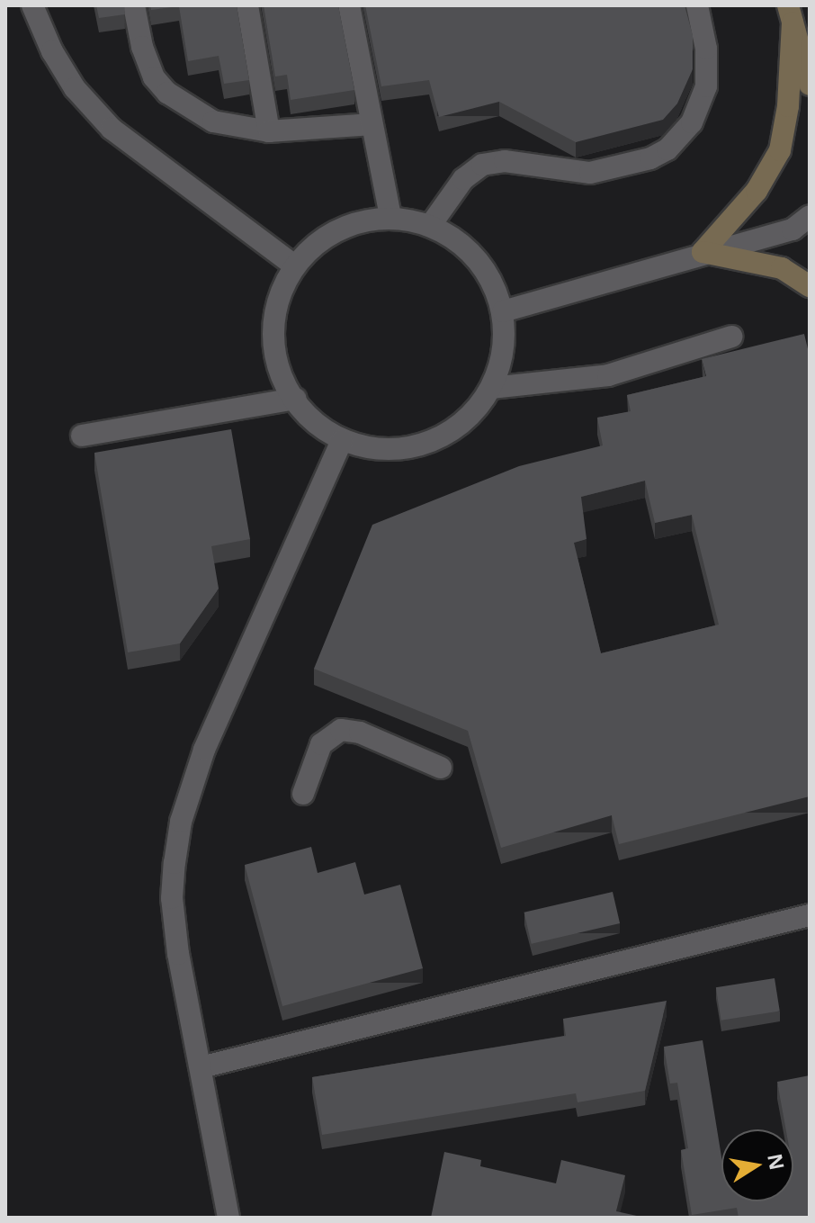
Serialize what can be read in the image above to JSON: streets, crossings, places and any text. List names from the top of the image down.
{
  "north": "right"
}
